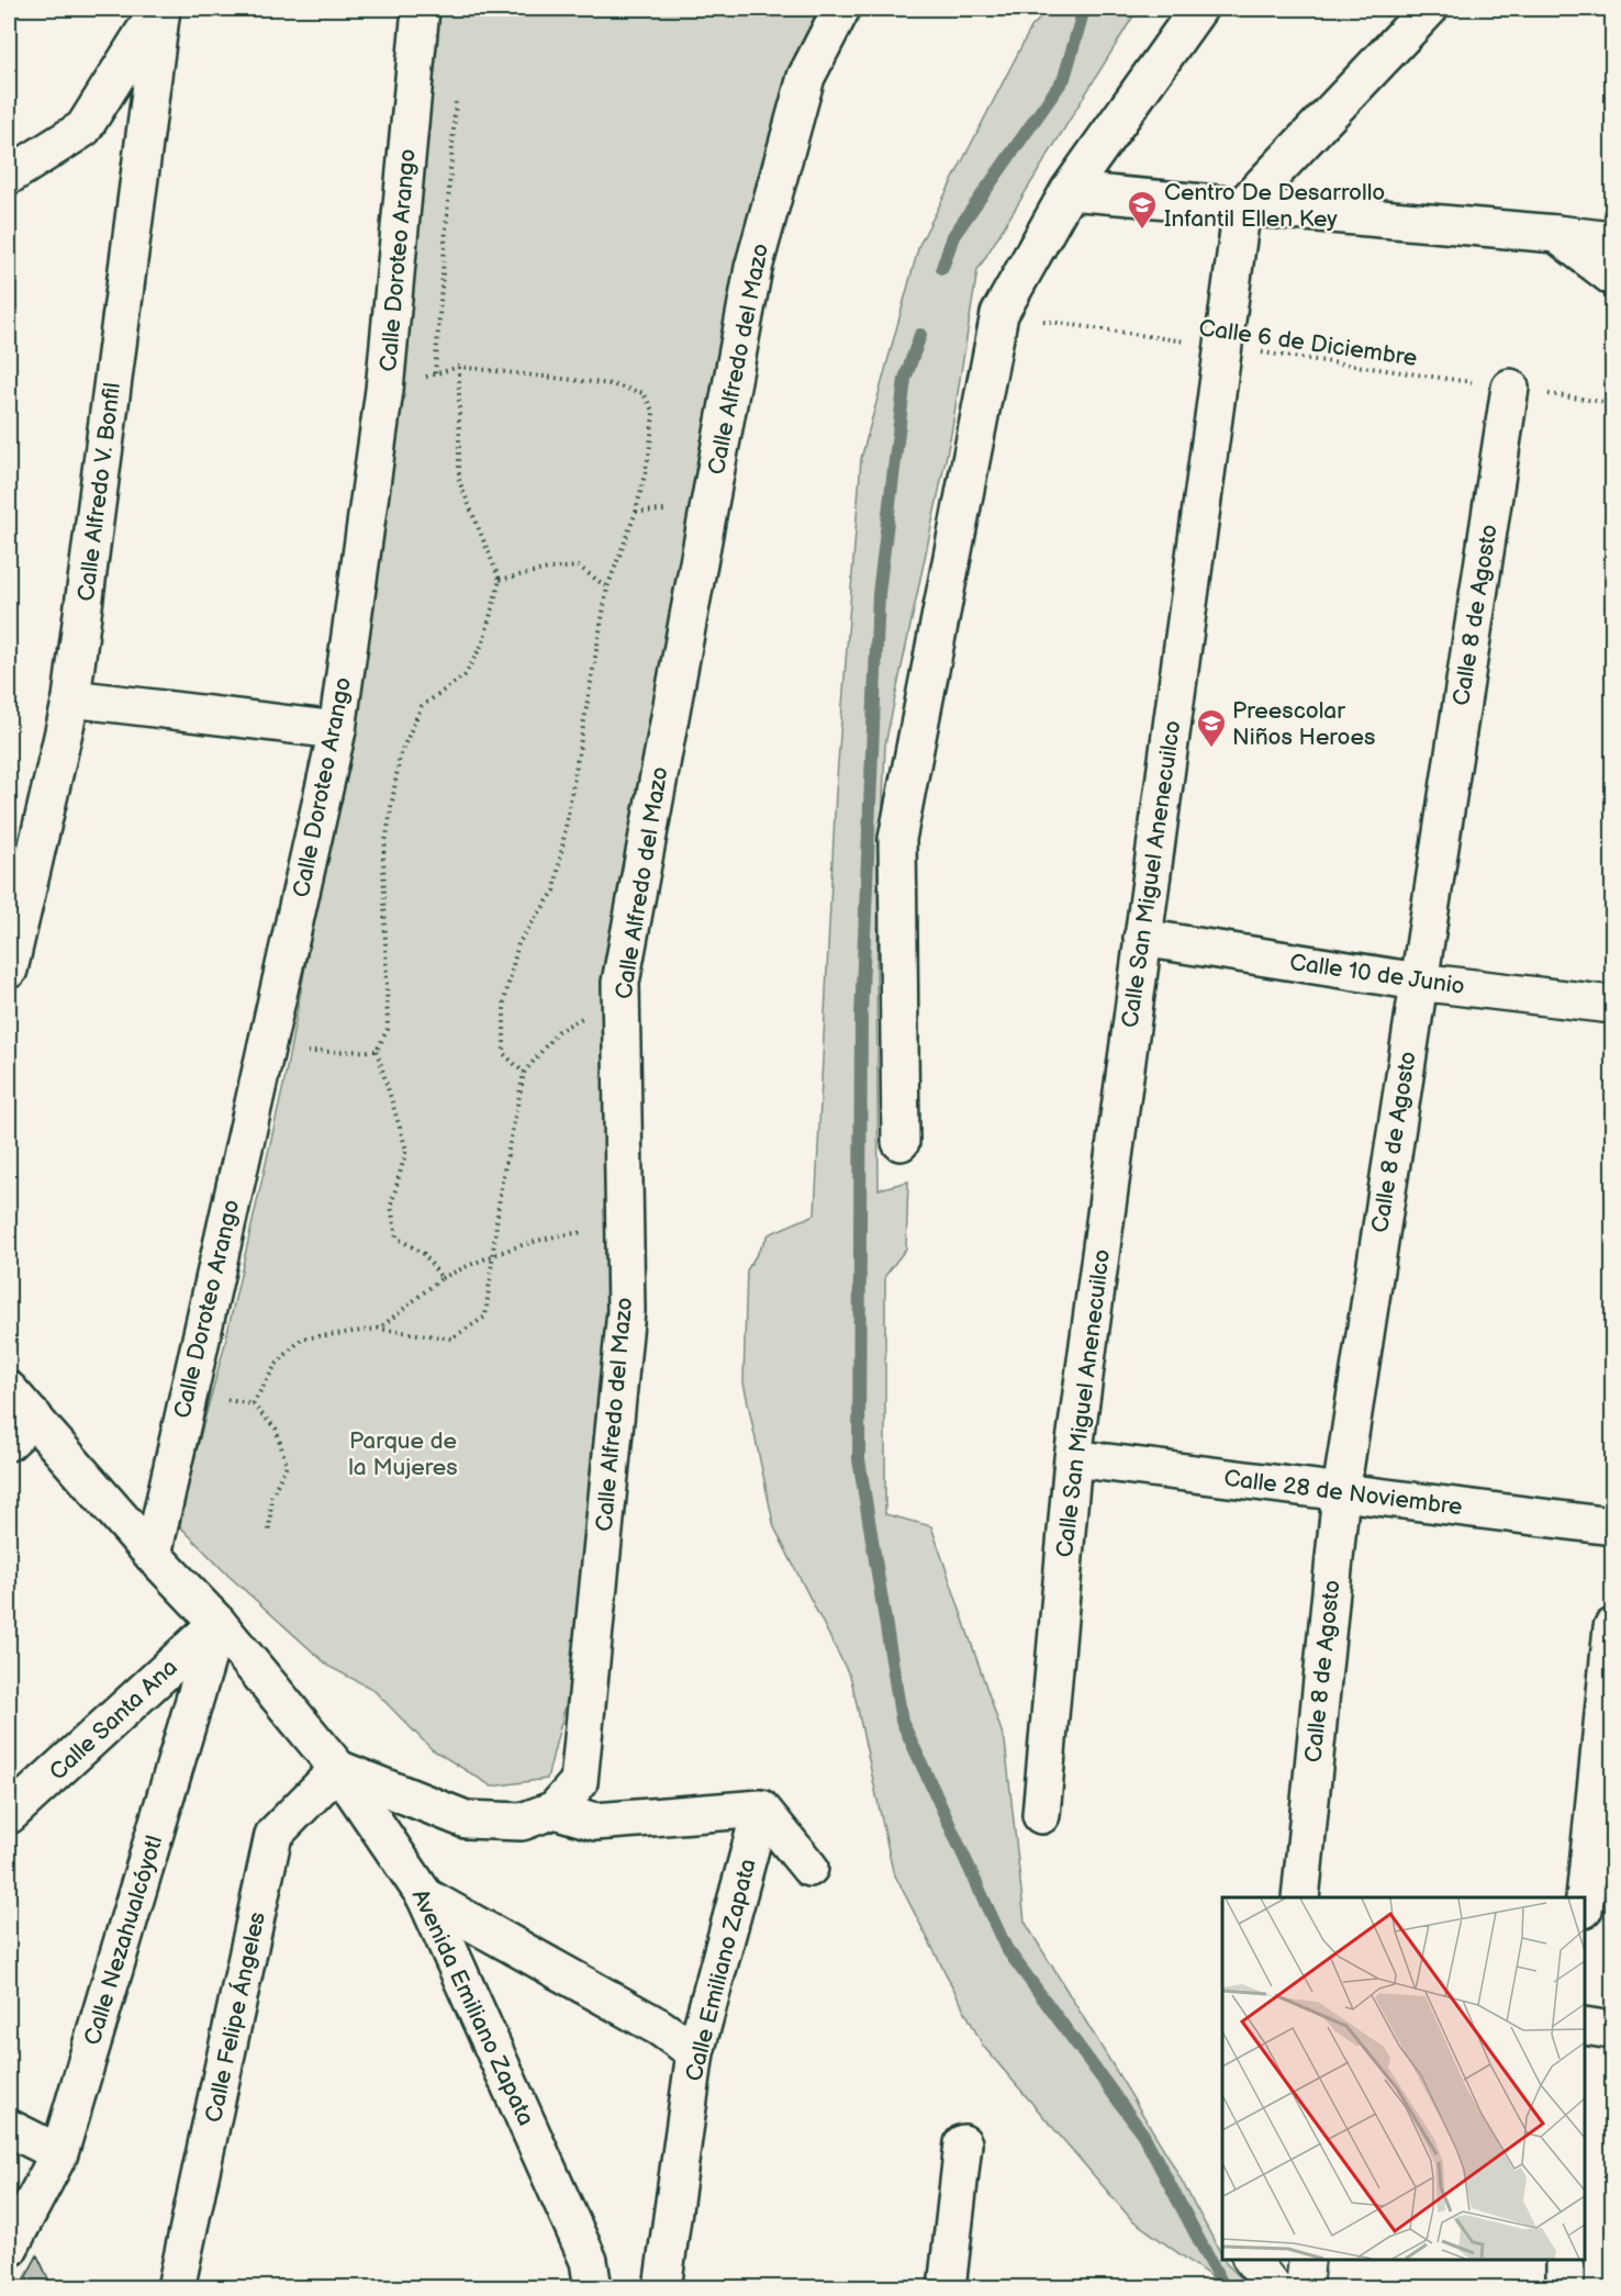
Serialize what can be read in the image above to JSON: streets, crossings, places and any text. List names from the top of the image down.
{
  "streets": {
    "street": [
      "Calle Doroteo Arango",
      "Calle Alfredo del Mazo",
      "Calle Alfredo V. Bonfil",
      "Calle 8 de Agosto",
      "Calle San Miguel Anenecuilco",
      "Calle 10 de Junio",
      "Calle 28 de Noviembre",
      "Calle Santa Ana",
      "Calle Nezahualcóyotl",
      "Calle Emiliano Zapata",
      "Avenida Emiliano Zapata",
      "Calle Felipe Ángeles"
    ],
    "path": ["Calle 6 de Diciembre"]
  },
  "crossings": [
    ["Calle Doroteo Arango", "Avenida Emiliano Zapata"],
    ["Calle 6 de Diciembre", "Calle 8 de Agosto"],
    ["Calle 6 de Diciembre", "Calle San Miguel Anenecuilco"],
    ["Calle 8 de Agosto", "Calle 10 de Junio"],
    ["Calle 8 de Agosto", "Calle 28 de Noviembre"],
    ["Calle San Miguel Anenecuilco", "Calle 10 de Junio"],
    ["Calle San Miguel Anenecuilco", "Calle 28 de Noviembre"],
    ["Calle Santa Ana", "Calle Nezahualcóyotl"],
    ["Calle Santa Ana", "Avenida Emiliano Zapata"],
    ["Calle Nezahualcóyotl", "Avenida Emiliano Zapata"],
    ["Avenida Emiliano Zapata", "Calle Felipe Ángeles"]
  ],
  "parks": ["Parque de la Mujeres"],
  "places": {
    "school or university": ["Centro De Desarrollo Infantil Ellen Key", "Preescolar Niños Heroes"]
  }
}
